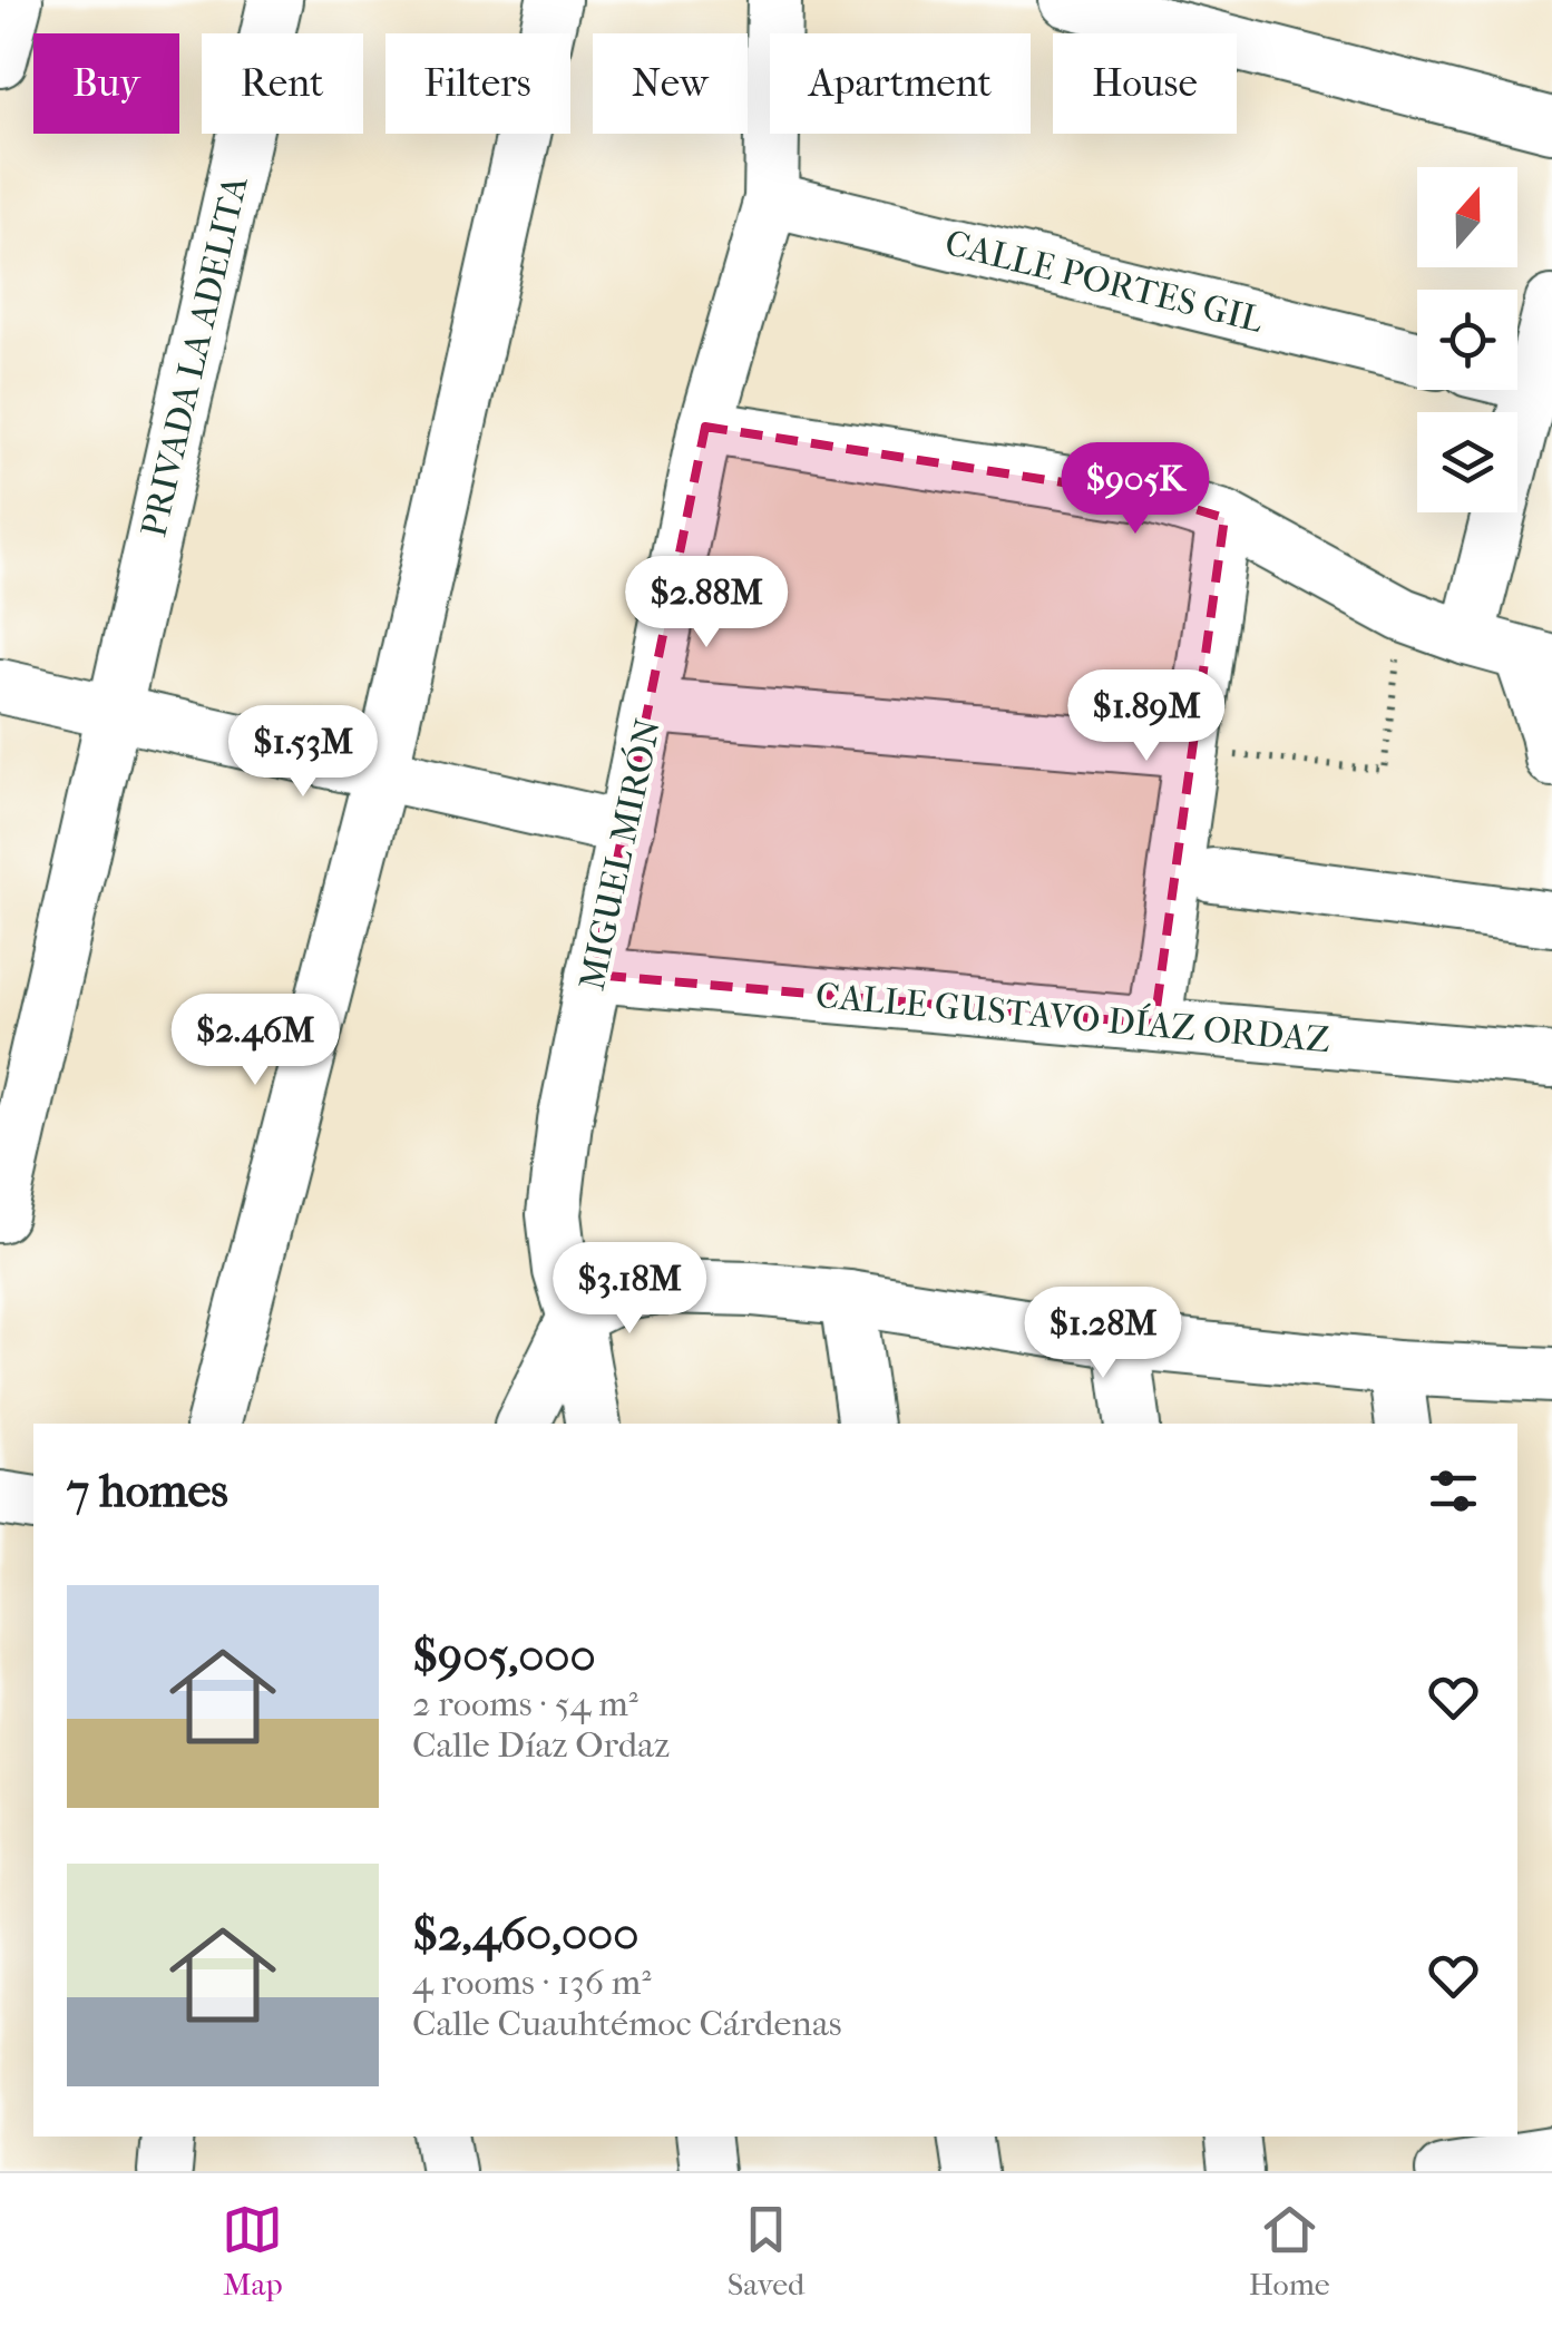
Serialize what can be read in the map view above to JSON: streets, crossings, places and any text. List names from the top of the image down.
{
  "streets": {
    "street": [
      "CALLE PORTES GIL",
      "PRIVADA LA ADELITA",
      "MIGUEL MIRÓN",
      "CALLE GUSTAVO DÍAZ ORDAZ"
    ]
  },
  "crossings": [
    ["CALLE PORTES GIL", "MIGUEL MIRÓN"],
    ["MIGUEL MIRÓN", "CALLE GUSTAVO DÍAZ ORDAZ"]
  ],
  "north": "top",
  "page": {
    "chip": [
      "Buy",
      "Rent",
      "Filters",
      "New",
      "Apartment",
      "House"
    ],
    "price": [
      "$905K",
      "$2.88M",
      "$1.89M",
      "$1.53M",
      "$2.46M",
      "$3.18M",
      "$1.28M"
    ],
    "heading": "7 homes",
    "list": [
      {
        "name": "$905,000",
        "note": "2 rooms · 54 m² · Calle Díaz Ordaz"
      },
      {
        "name": "$2,460,000",
        "note": "4 rooms · 136 m² · Calle Cuauhtémoc Cárdenas"
      }
    ],
    "tabs": ["Map", "Saved", "Home"]
  }
}
